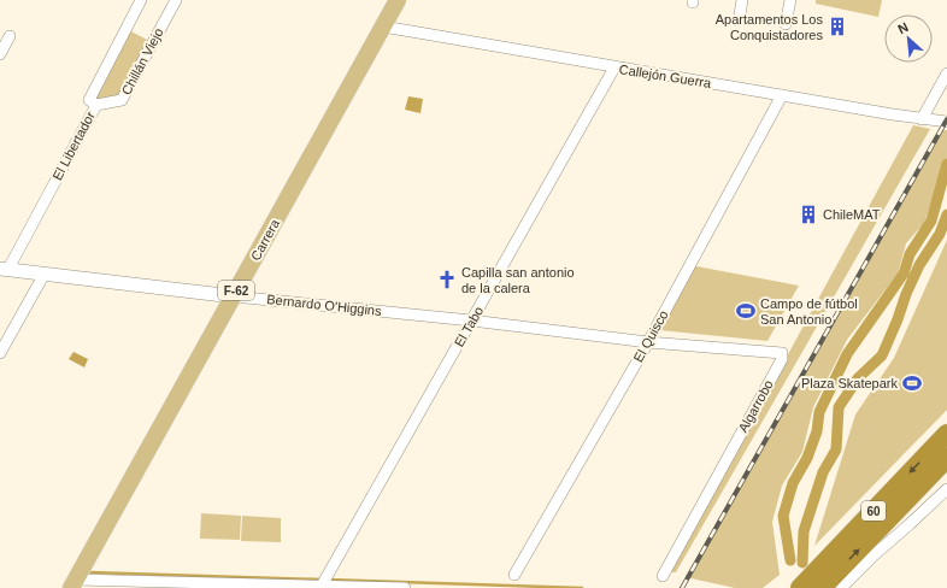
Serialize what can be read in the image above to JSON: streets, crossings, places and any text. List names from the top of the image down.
{
  "streets": {
    "highway": ["60"],
    "main road": ["Carrera", "F-62"],
    "street": [
      "Chillán Viejo",
      "Callejón Guerra",
      "El Libertador",
      "Bernardo O'Higgins",
      "El Tabo",
      "El Quisco",
      "Algarrobo"
    ]
  },
  "crossings": [
    ["Chillán Viejo", "El Libertador"],
    ["Callejón Guerra", "Carrera"],
    ["Callejón Guerra", "El Tabo"],
    ["Callejón Guerra", "El Quisco"],
    ["El Libertador", "Bernardo O'Higgins"],
    ["Carrera", "Bernardo O'Higgins"],
    ["Bernardo O'Higgins", "El Tabo"],
    ["Bernardo O'Higgins", "El Quisco"],
    ["Bernardo O'Higgins", "Algarrobo"],
    ["El Quisco", "Algarrobo"]
  ],
  "places": {
    "building": ["Apartamentos Los Conquistadores", "ChileMAT"],
    "church": ["Capilla san antonio de la calera"],
    "sports": ["Campo de fútbol San Antonio", "Plaza Skatepark"]
  },
  "north": "top left"
}
